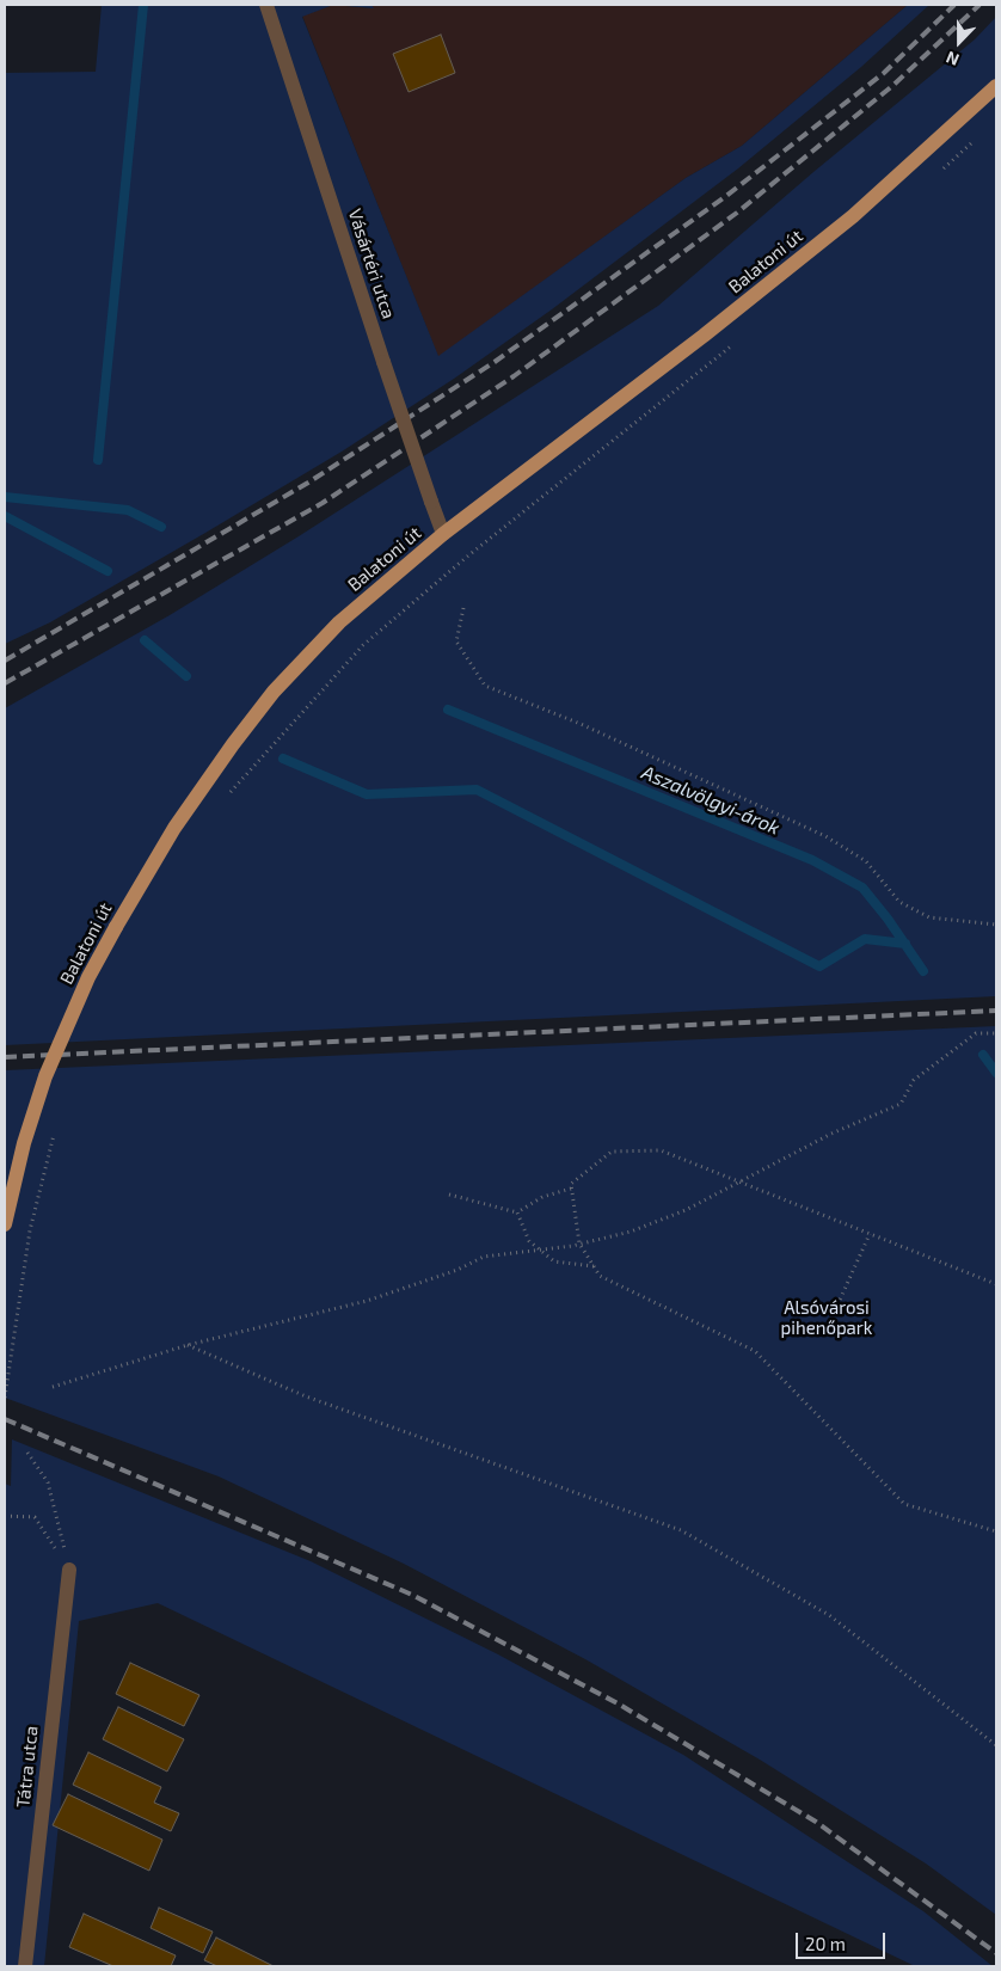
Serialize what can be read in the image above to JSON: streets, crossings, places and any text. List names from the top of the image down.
{
  "streets": {
    "main road": ["Balatoni út"],
    "street": ["Vásártéri utca", "Tátra utca"]
  },
  "crossings": [
    ["Balatoni út", "Vásártéri utca"]
  ],
  "water": ["Aszalvölgyi-árok"],
  "parks": ["Alsóvárosi pihenőpark"],
  "scale_bar": "20 m",
  "north": "bottom"
}
